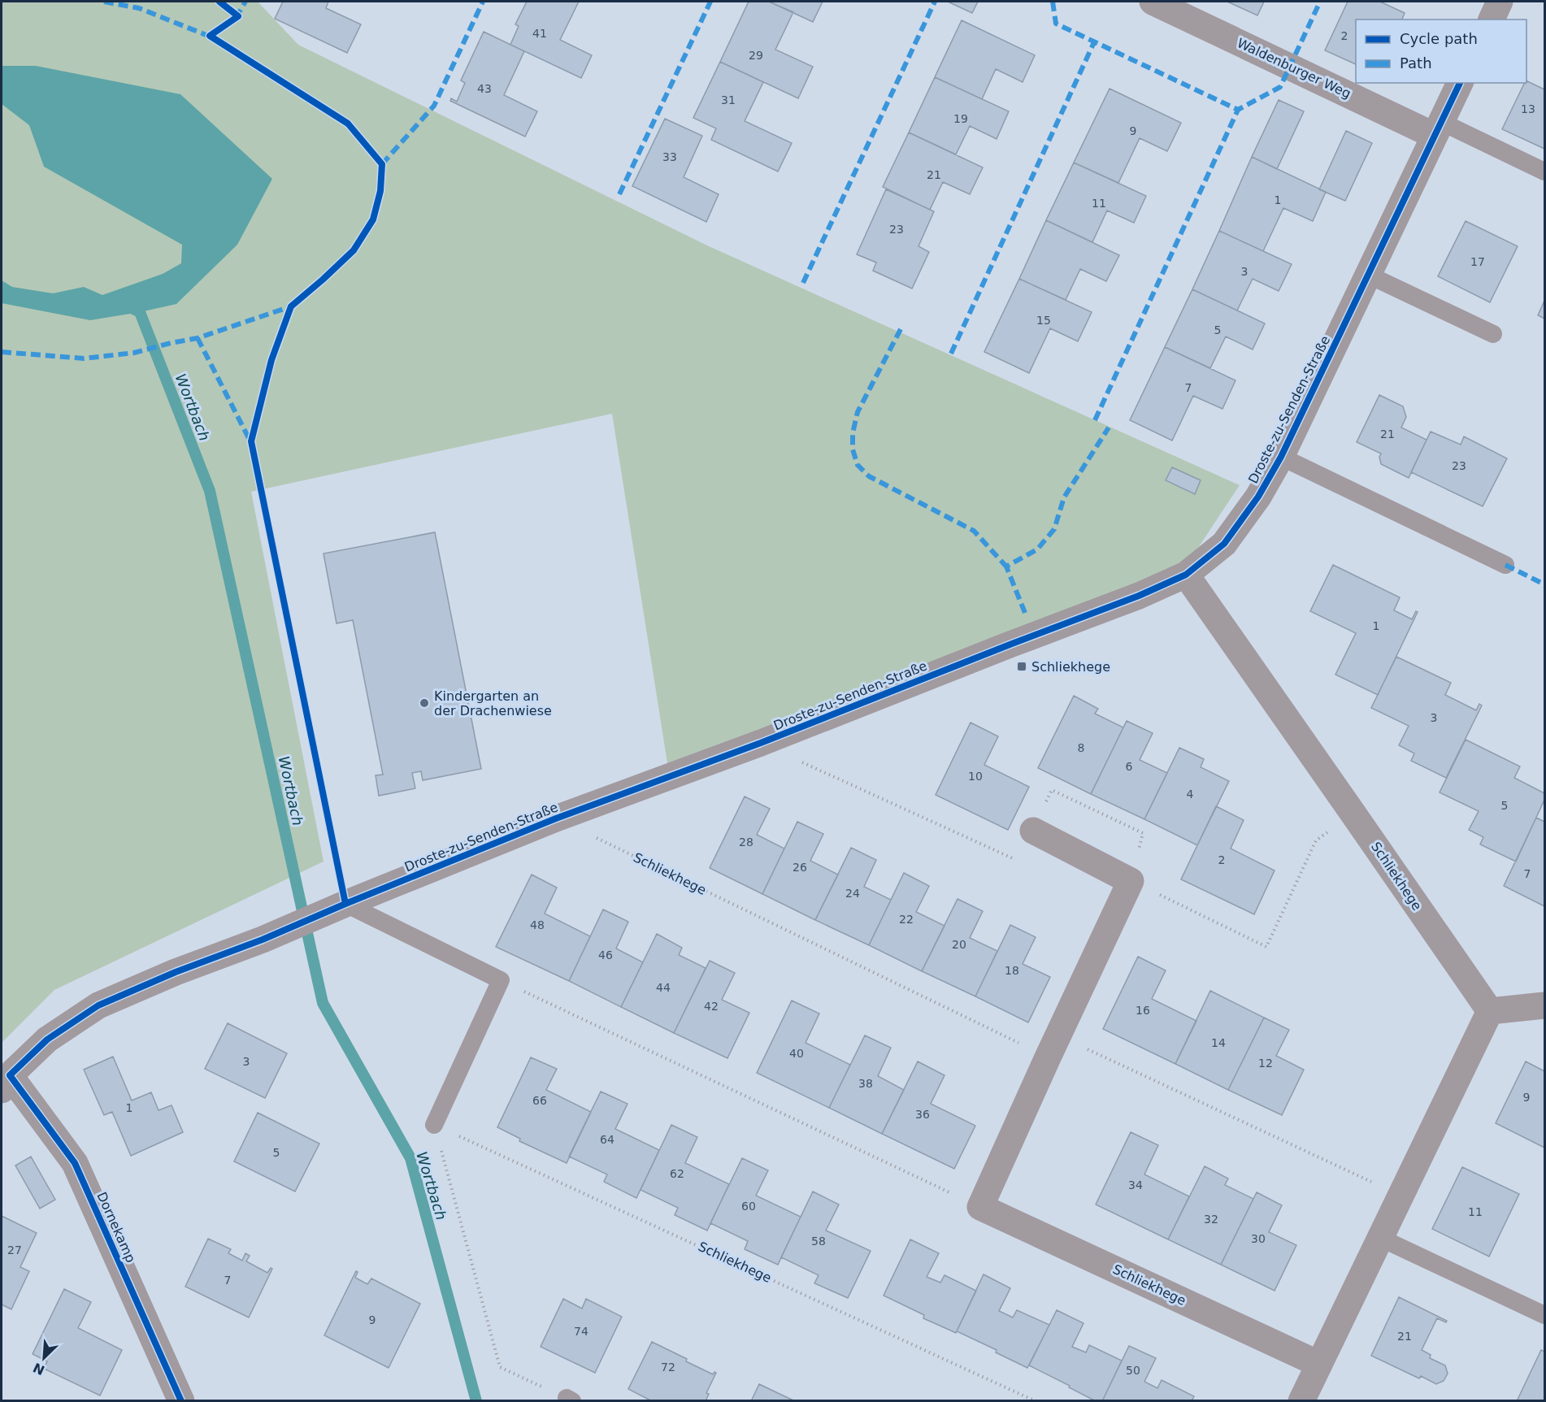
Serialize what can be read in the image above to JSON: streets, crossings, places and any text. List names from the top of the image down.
{
  "streets": {
    "street": [
      "Waldenburger Weg",
      "Droste-zu-Senden-Straße",
      "Schliekhege",
      "Dornekamp"
    ]
  },
  "crossings": [
    ["Waldenburger Weg", "Droste-zu-Senden-Straße"],
    ["Droste-zu-Senden-Straße", "Schliekhege"],
    ["Droste-zu-Senden-Straße", "Dornekamp"]
  ],
  "water": ["Wortbach"],
  "places": {
    "transit": ["Schliekhege"],
    "other": ["Kindergarten an der Drachenwiese"]
  },
  "house_numbers": [
    "41",
    "2",
    "29",
    "43",
    "31",
    "13",
    "19",
    "9",
    "33",
    "21",
    "1",
    "11",
    "23",
    "17",
    "3",
    "15",
    "5",
    "7",
    "21",
    "23",
    "1",
    "3",
    "8",
    "6",
    "10",
    "4",
    "5",
    "28",
    "2",
    "26",
    "7",
    "24",
    "22",
    "48",
    "20",
    "46",
    "18",
    "44",
    "42",
    "16",
    "14",
    "40",
    "3",
    "12",
    "38",
    "9",
    "66",
    "1",
    "36",
    "64",
    "5",
    "62",
    "34",
    "60",
    "11",
    "32",
    "30",
    "58",
    "27",
    "7",
    "9",
    "74",
    "21",
    "72",
    "50"
  ],
  "legend": ["Cycle path", "Path"],
  "north": "bottom left"
}
